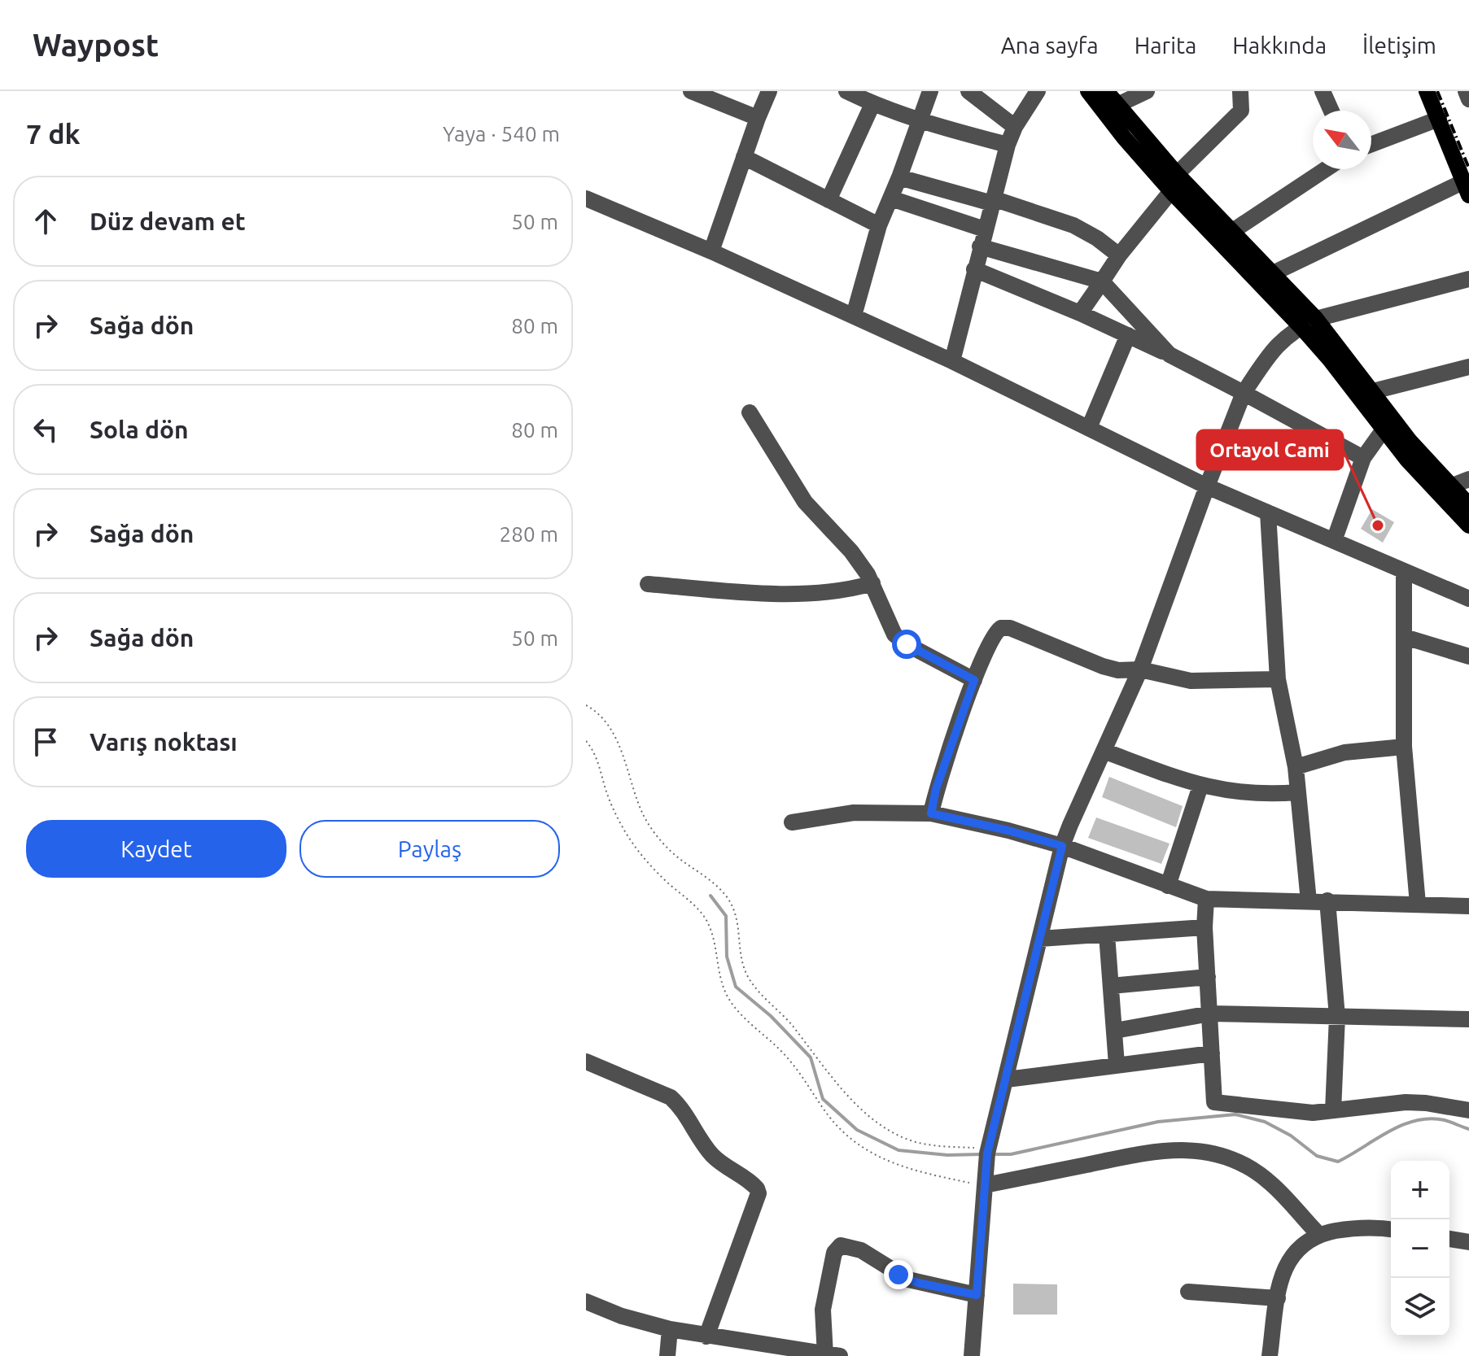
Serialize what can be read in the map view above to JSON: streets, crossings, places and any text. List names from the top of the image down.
{
  "places": ["Ortayol Cami"],
  "north": "top left",
  "page": {
    "header": "Waypost",
    "nav": [
      "Ana sayfa",
      "Harita",
      "Hakkında",
      "İletişim"
    ],
    "heading": ["7 dk", "Yaya · 540 m"],
    "list": [
      ["Düz devam et", "50 m"],
      ["Sağa dön", "80 m"],
      ["Sola dön", "80 m"],
      ["Sağa dön", "280 m"],
      ["Sağa dön", "50 m"],
      "Varış noktası"
    ],
    "buttons": ["Kaydet", "Paylaş"],
    "map_buttons": ["+", "−"]
  }
}
